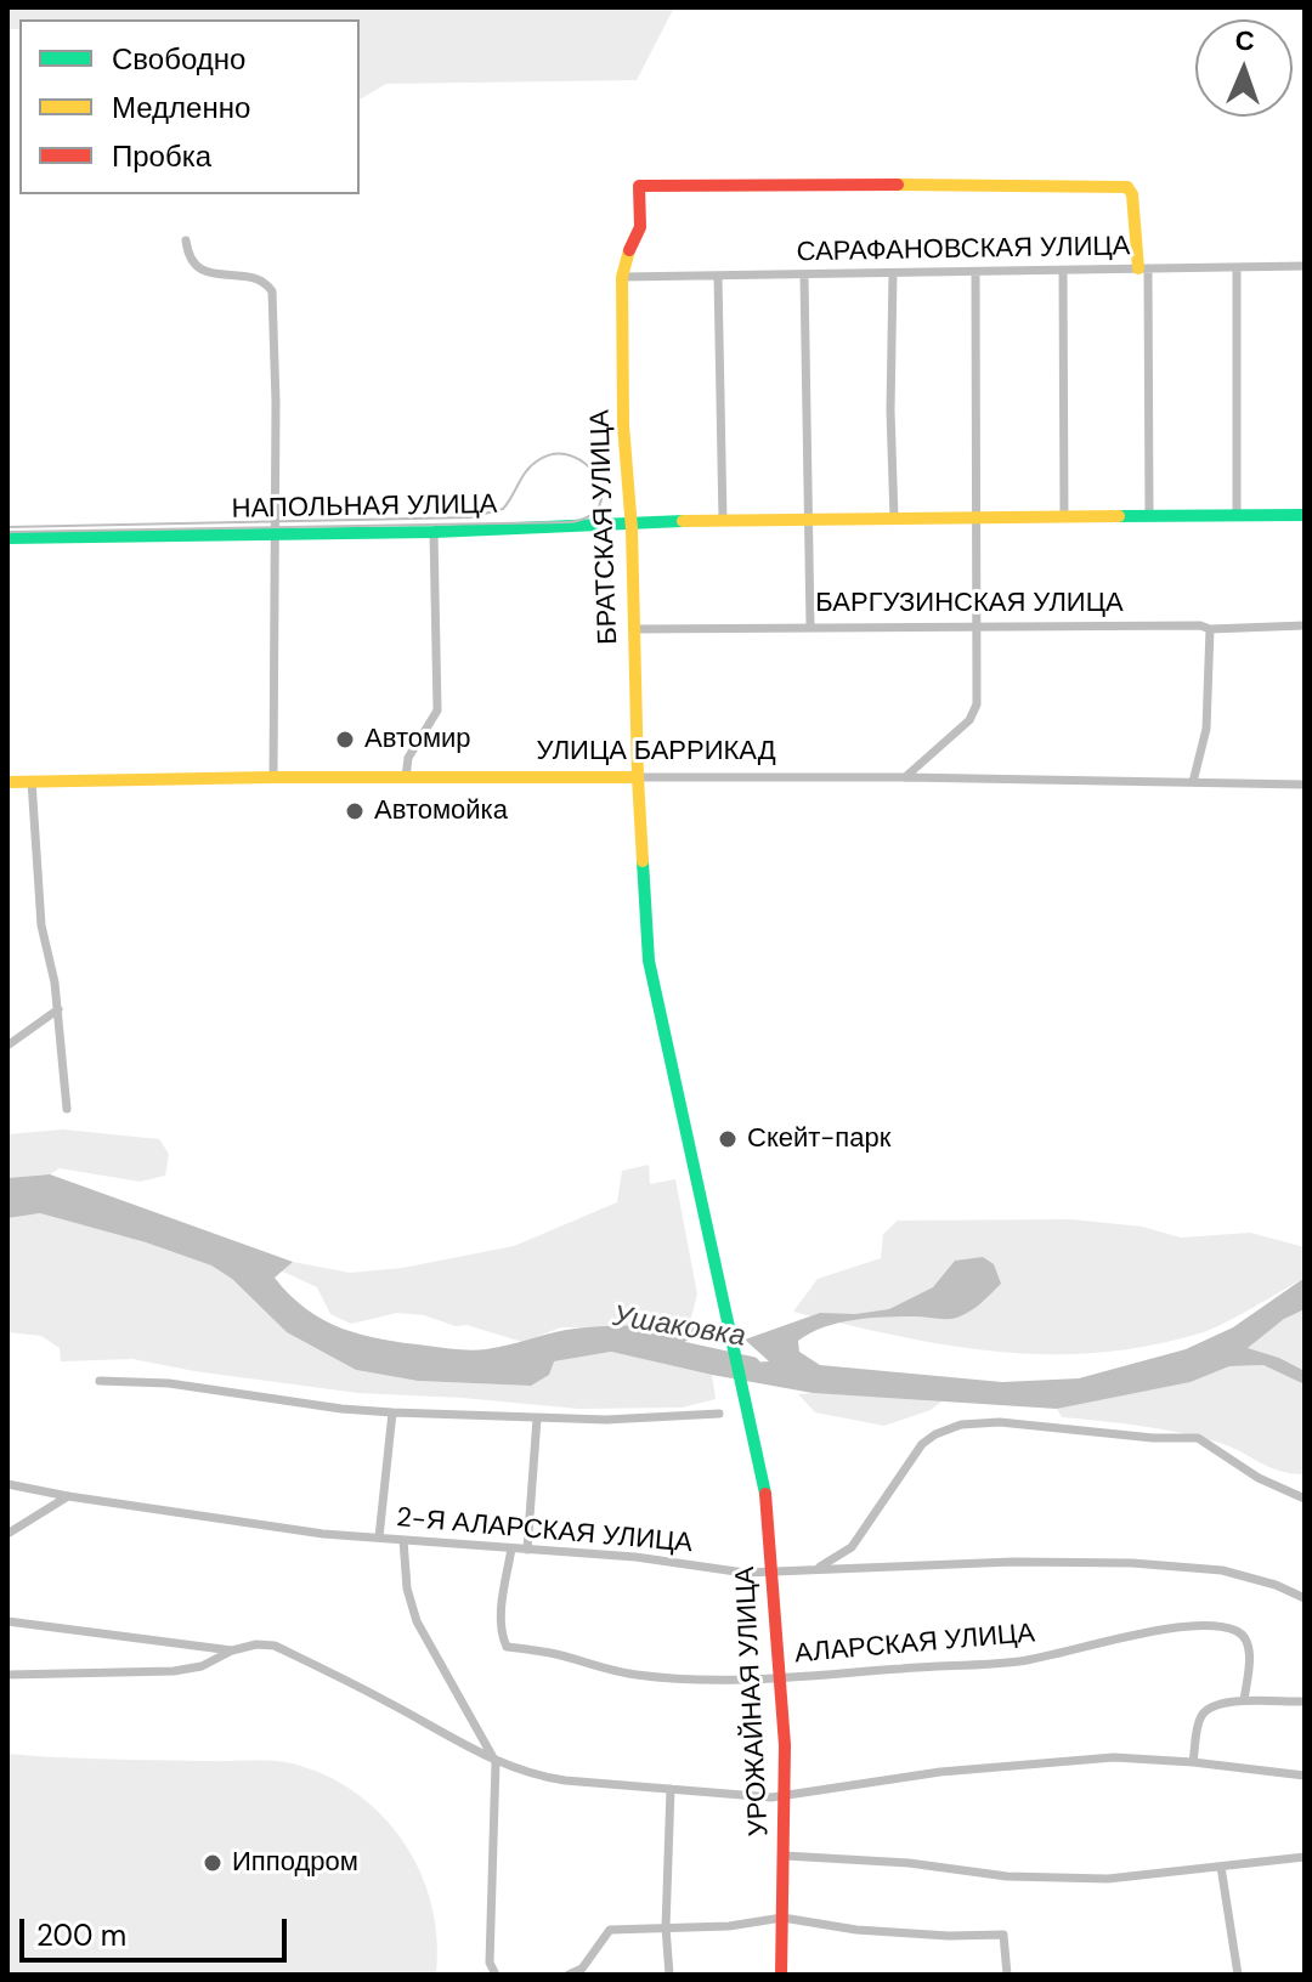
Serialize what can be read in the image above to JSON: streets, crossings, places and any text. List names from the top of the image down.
{
  "streets": {
    "street": [
      "САРАФАНОВСКАЯ УЛИЦА",
      "НАПОЛЬНАЯ УЛИЦА",
      "БРАТСКАЯ УЛИЦА",
      "БАРГУЗИНСКАЯ УЛИЦА",
      "УЛИЦА БАРРИКАД",
      "2-Я АЛАРСКАЯ УЛИЦА",
      "АЛАРСКАЯ УЛИЦА",
      "УРОЖАЙНАЯ УЛИЦА"
    ]
  },
  "crossings": [
    ["САРАФАНОВСКАЯ УЛИЦА", "БРАТСКАЯ УЛИЦА"],
    ["НАПОЛЬНАЯ УЛИЦА", "БРАТСКАЯ УЛИЦА"],
    ["БРАТСКАЯ УЛИЦА", "БАРГУЗИНСКАЯ УЛИЦА"],
    ["БРАТСКАЯ УЛИЦА", "УЛИЦА БАРРИКАД"],
    ["БРАТСКАЯ УЛИЦА", "УРОЖАЙНАЯ УЛИЦА"],
    ["2-Я АЛАРСКАЯ УЛИЦА", "АЛАРСКАЯ УЛИЦА"],
    ["2-Я АЛАРСКАЯ УЛИЦА", "УРОЖАЙНАЯ УЛИЦА"],
    ["АЛАРСКАЯ УЛИЦА", "УРОЖАЙНАЯ УЛИЦА"]
  ],
  "water": ["Ушаковка"],
  "places": [
    "Автомир",
    "Автомойка",
    "Скейт-парк",
    "Ипподром"
  ],
  "legend": ["Свободно", "Медленно", "Пробка"],
  "scale_bar": "200 m",
  "north": "top"
}
